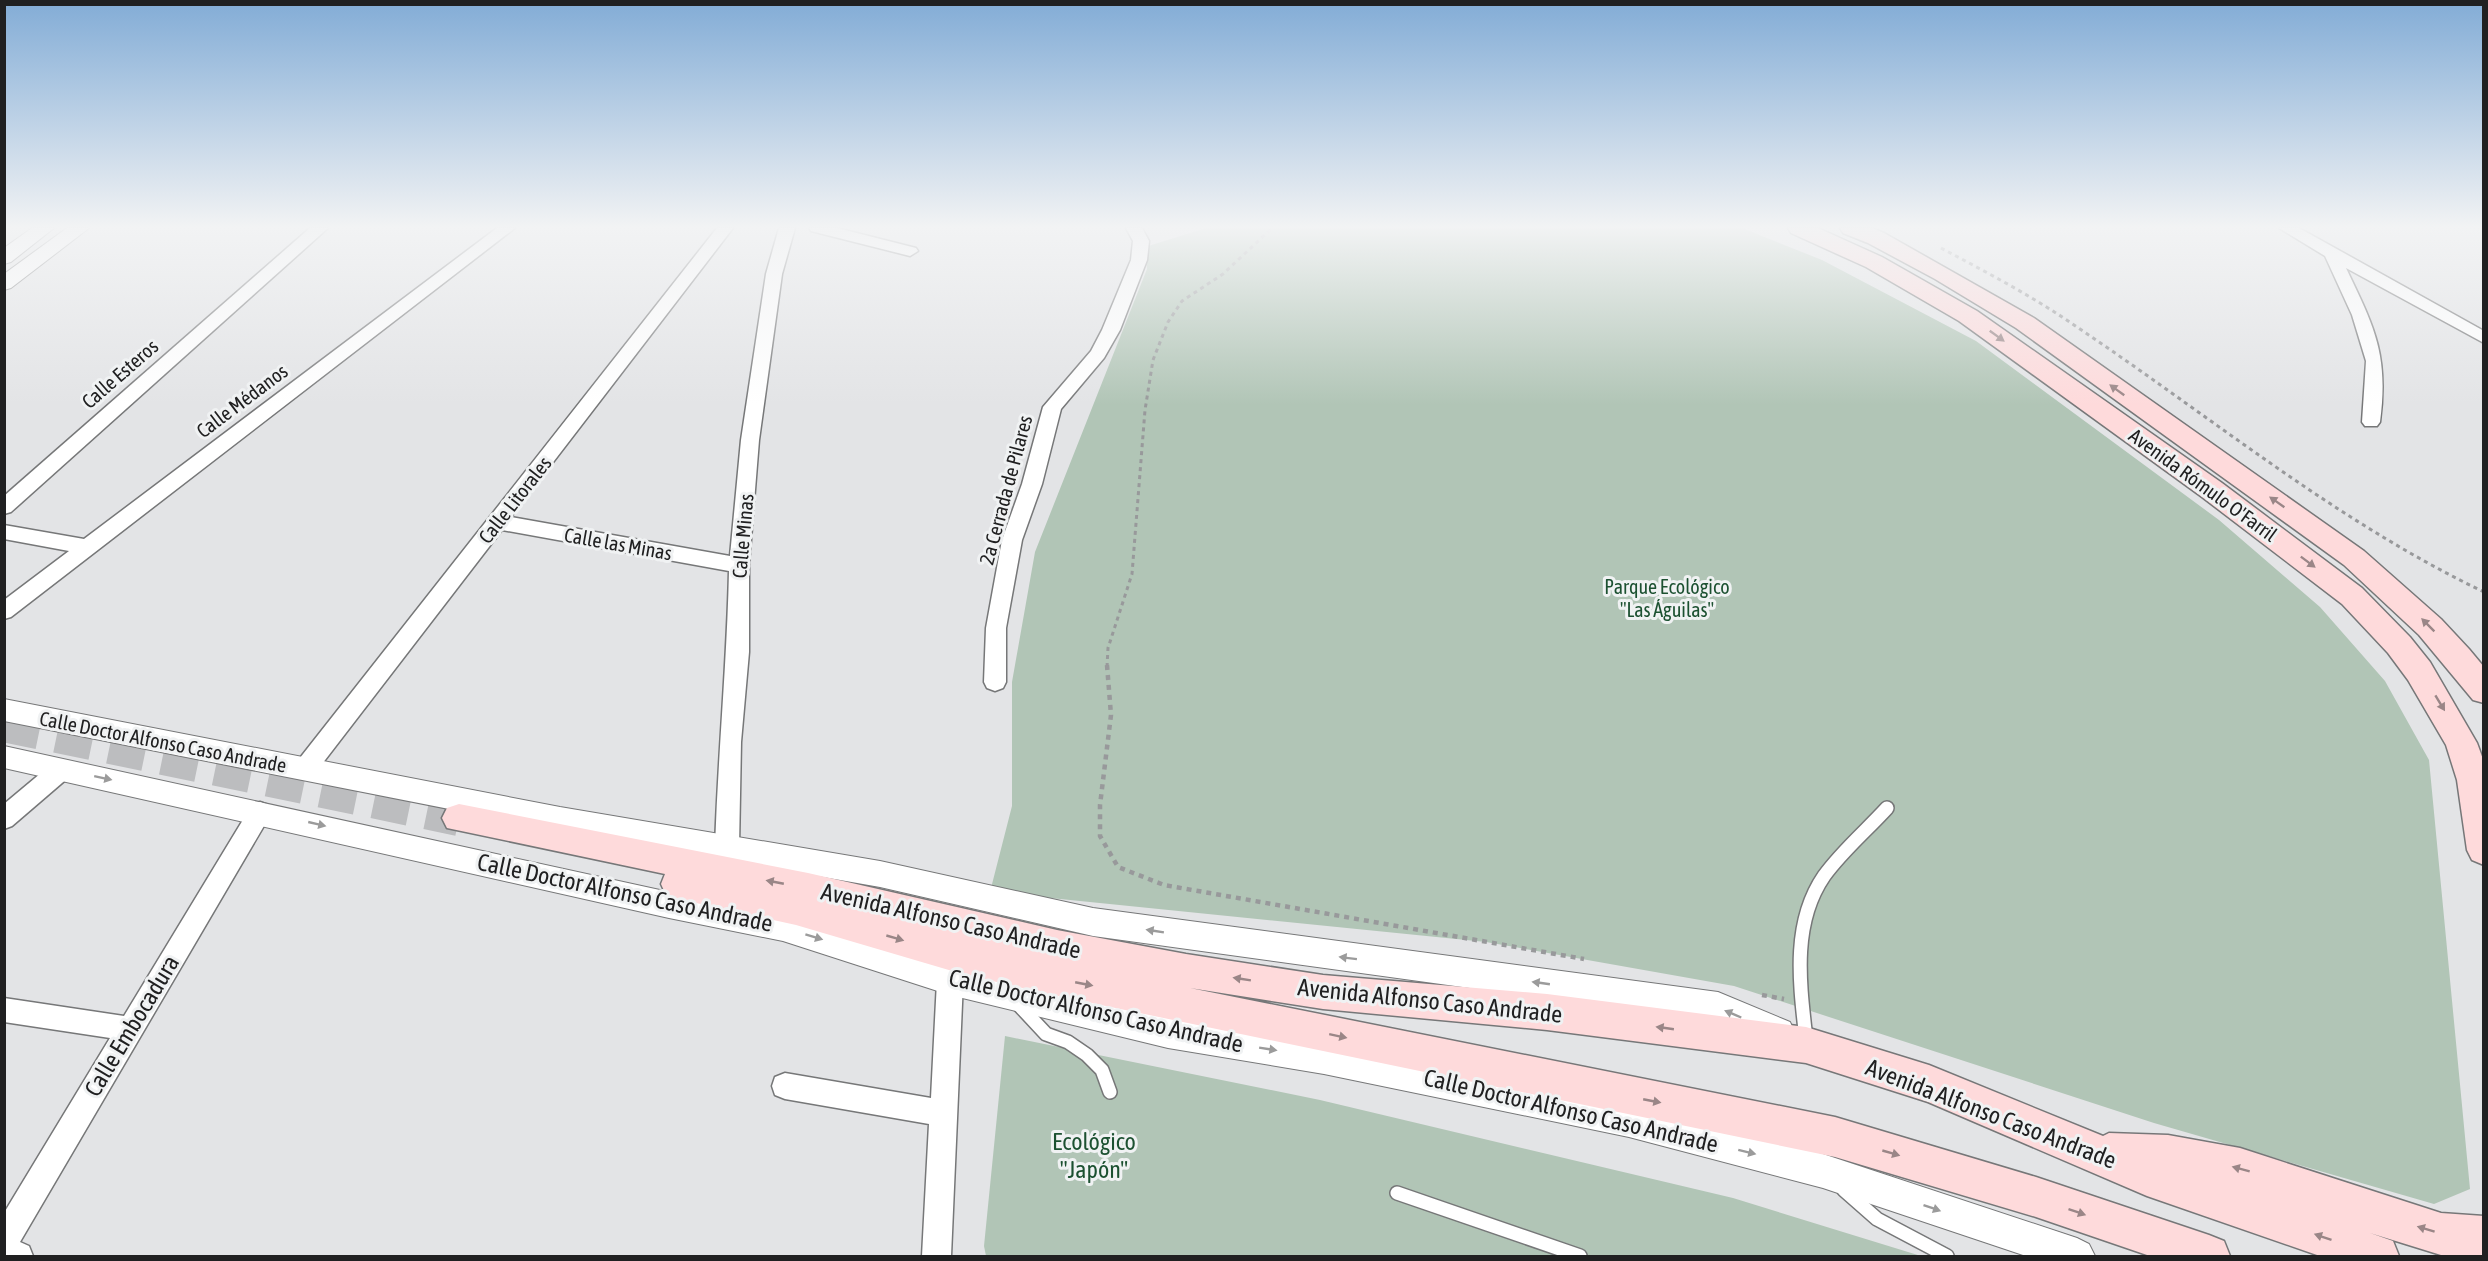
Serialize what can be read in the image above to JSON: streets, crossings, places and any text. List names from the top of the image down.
{
  "streets": {
    "main road": ["Avenida Rómulo O'Farril", "Avenida Alfonso Caso Andrade"],
    "street": [
      "Calle Esteros",
      "Calle Médanos",
      "2a Cerrada de Pilares",
      "Calle Litorales",
      "Calle Minas",
      "Calle las Minas",
      "Calle Doctor Alfonso Caso Andrade",
      "Calle Embocadura"
    ]
  },
  "crossings": [
    ["Calle Litorales", "Calle las Minas"],
    ["Calle Litorales", "Calle Doctor Alfonso Caso Andrade"],
    ["Calle Minas", "Calle las Minas"],
    ["Calle Minas", "Calle Doctor Alfonso Caso Andrade"],
    ["Calle Doctor Alfonso Caso Andrade", "Avenida Alfonso Caso Andrade"],
    ["Calle Doctor Alfonso Caso Andrade", "Calle Embocadura"]
  ],
  "parks": ["Parque Ecológico \"Las Águilas\"", "Ecológico \"Japón\""]
}
